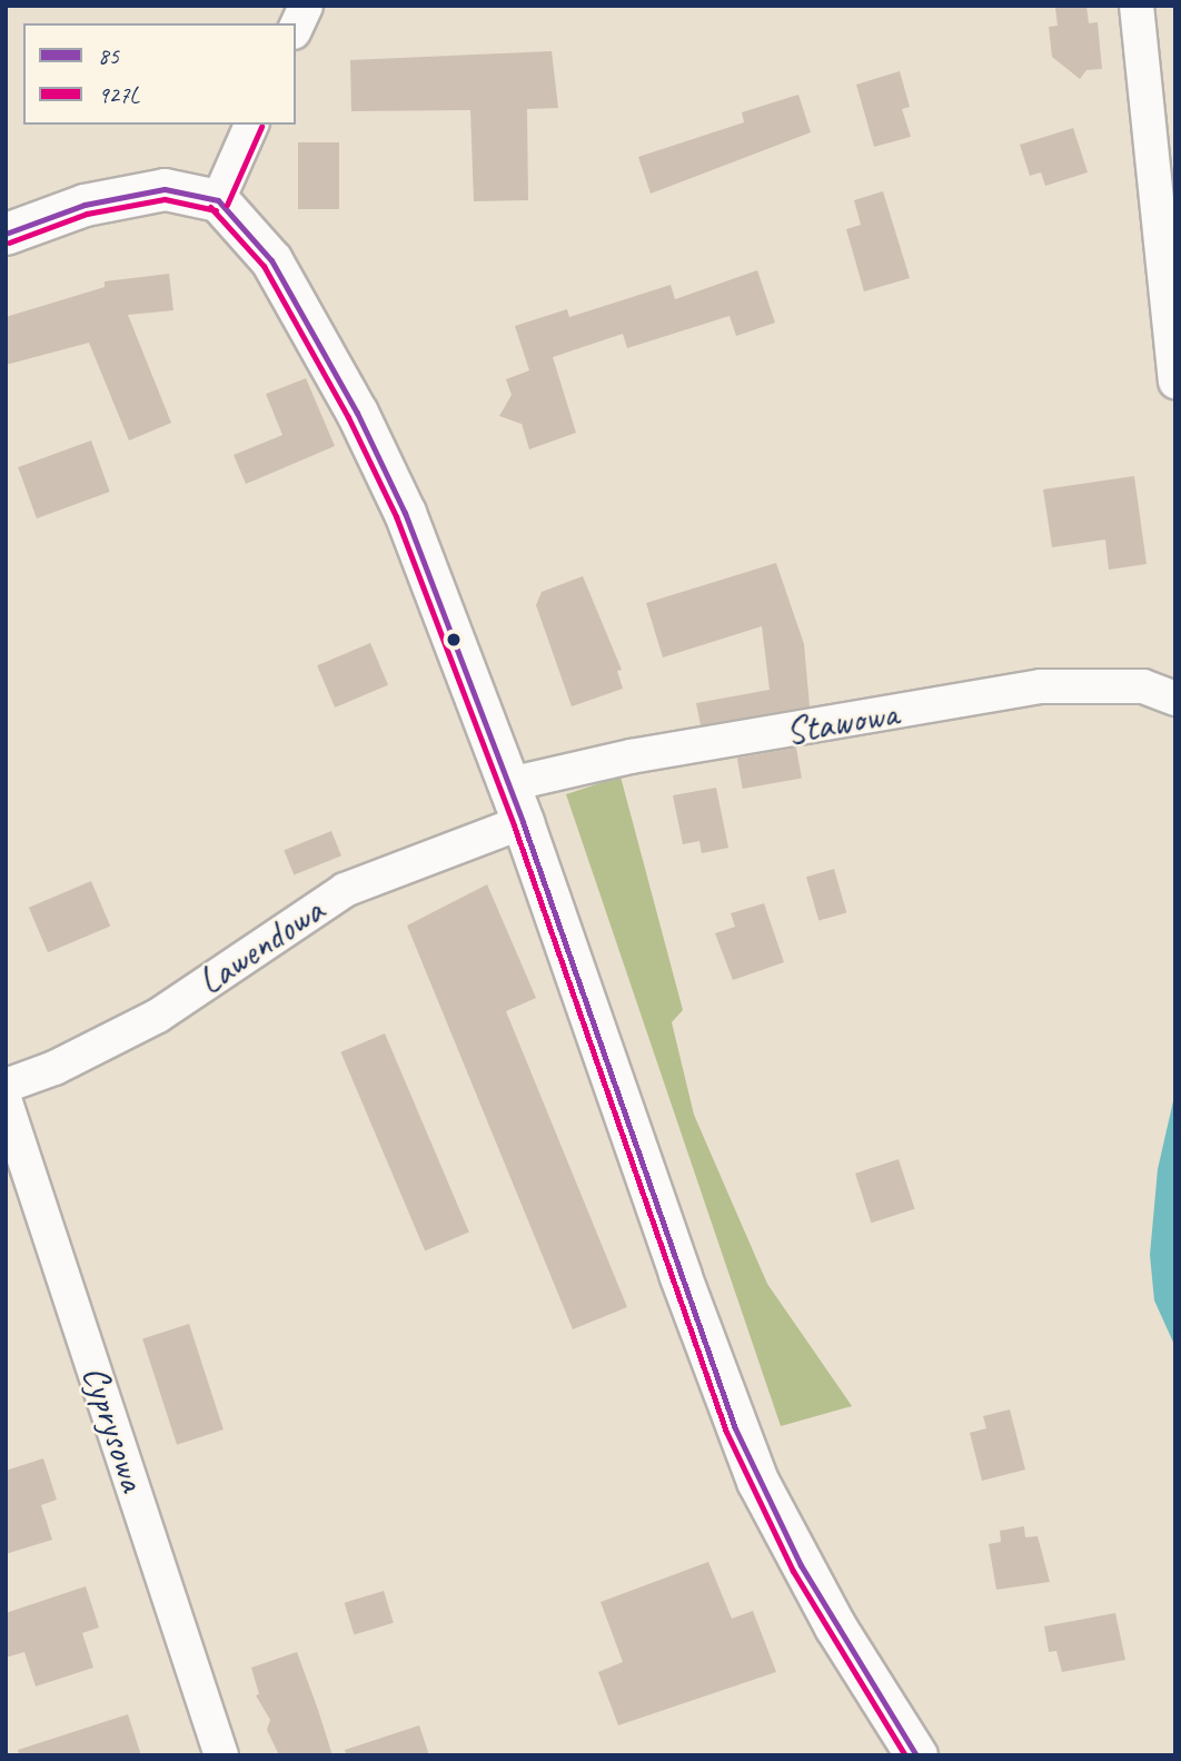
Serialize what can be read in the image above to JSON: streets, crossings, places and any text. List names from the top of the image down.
{
  "streets": {
    "street": ["Stawowa", "Lawendowa", "Cyprysowa"]
  },
  "crossings": [
    ["Stawowa", "Lawendowa"]
  ],
  "lines": ["transit line 927L", "transit line 85"],
  "legend": ["85", "927L"]
}
